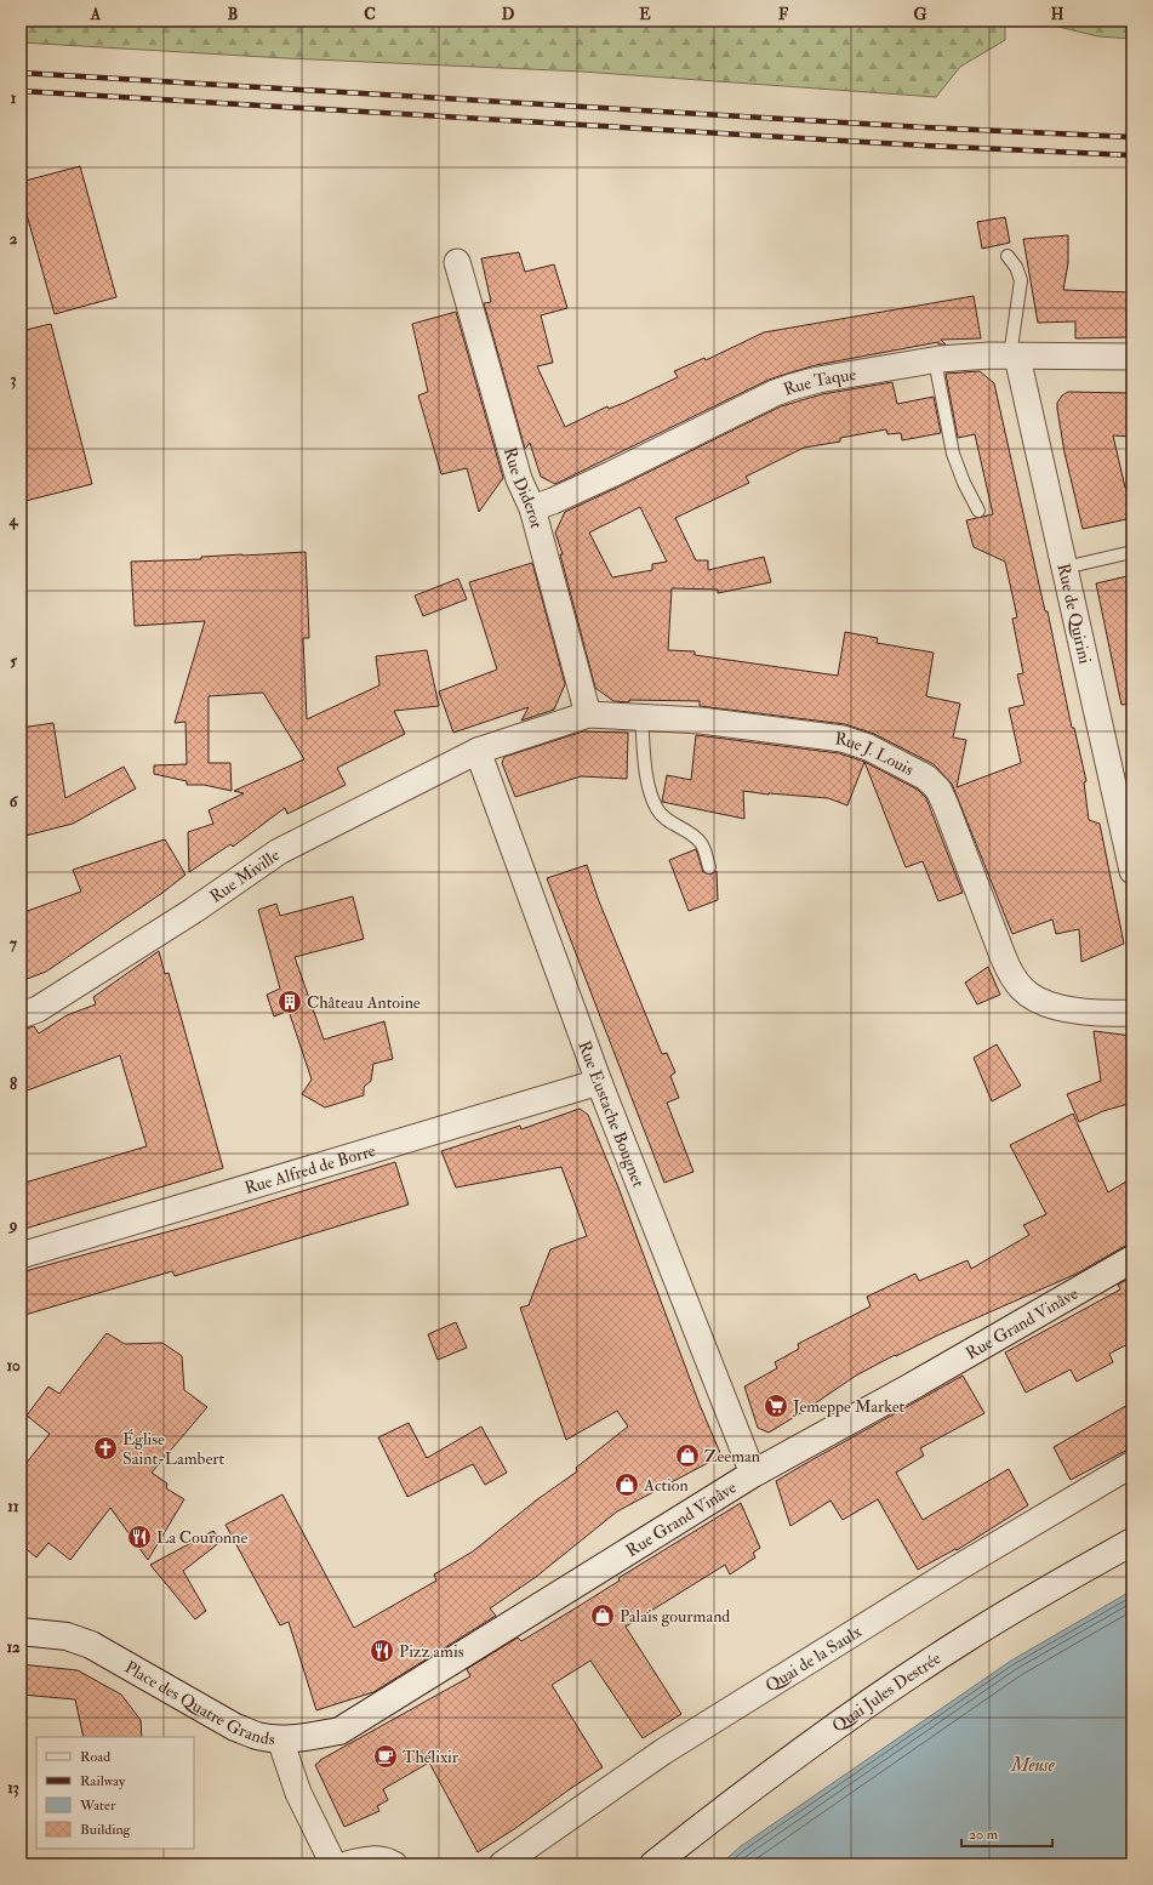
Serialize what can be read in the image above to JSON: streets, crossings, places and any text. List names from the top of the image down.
{
  "streets": {
    "street": [
      "Rue Taque",
      "Rue Diderot",
      "Rue de Quirini",
      "Rue J. Louis",
      "Rue Miville",
      "Rue Eustache Bougnet",
      "Rue Alfred de Borre",
      "Rue Grand Vinâve",
      "Quai de la Saulx",
      "Quai Jules Destrée",
      "Place des Quatre Grands"
    ]
  },
  "crossings": [
    ["Rue Taque", "Rue Diderot"],
    ["Rue Taque", "Rue de Quirini"],
    ["Rue Diderot", "Rue J. Louis"],
    ["Rue J. Louis", "Rue Miville"],
    ["Rue J. Louis", "Rue Eustache Bougnet"],
    ["Rue Miville", "Rue Eustache Bougnet"],
    ["Rue Eustache Bougnet", "Rue Alfred de Borre"],
    ["Rue Eustache Bougnet", "Rue Grand Vinâve"],
    ["Rue Grand Vinâve", "Place des Quatre Grands"]
  ],
  "water": ["Meuse"],
  "places": {
    "building": ["Château Antoine"],
    "supermarket": ["Jemeppe Market"],
    "church": ["Église Saint-Lambert"],
    "shop": ["Zeeman", "Action", "Palais gourmand"],
    "restaurant": ["La Couronne", "Pizz amis"],
    "cafe": ["Thélixir"]
  },
  "legend": [
    "Road",
    "Railway",
    "Water",
    "Building"
  ],
  "scale_bar": "20 m",
  "grid": {
    "columns": [
      "A",
      "B",
      "C",
      "D",
      "E",
      "F",
      "G",
      "H"
    ],
    "rows": [
      "1",
      "2",
      "3",
      "4",
      "5",
      "6",
      "7",
      "8",
      "9",
      "10",
      "11",
      "12",
      "13"
    ]
  }
}
